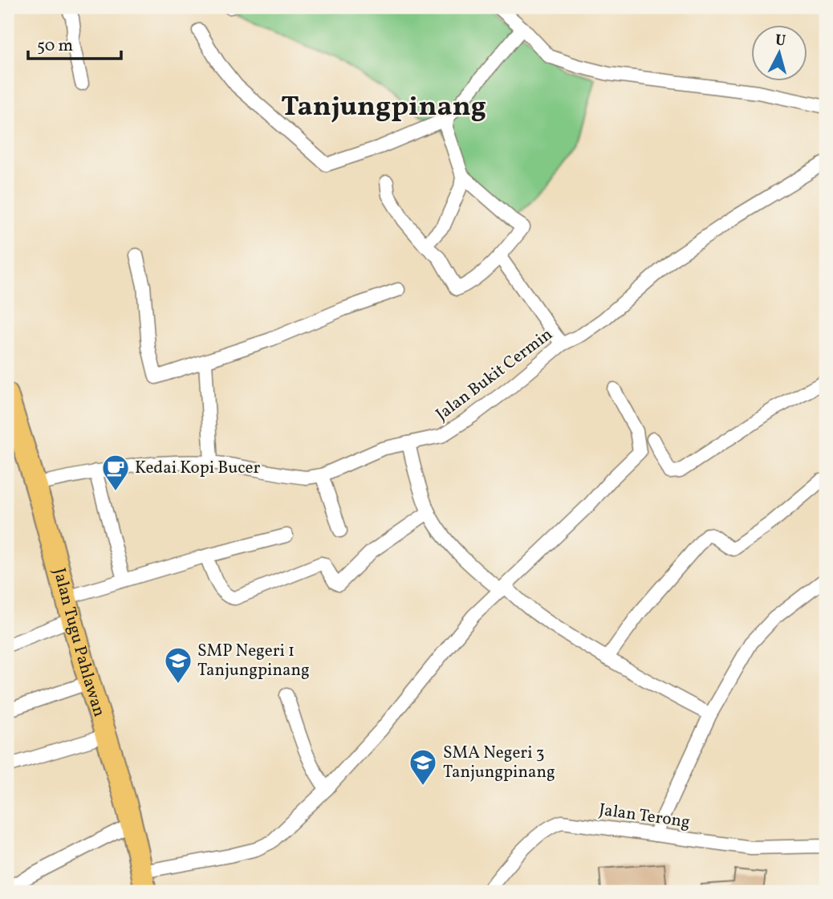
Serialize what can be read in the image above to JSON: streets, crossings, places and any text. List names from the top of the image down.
{
  "streets": {
    "main road": ["Jalan Tugu Pahlawan"],
    "street": ["Jalan Bukit Cermin", "Jalan Terong"]
  },
  "crossings": [
    ["Jalan Bukit Cermin", "Jalan Tugu Pahlawan"]
  ],
  "districts": ["Tanjungpinang"],
  "places": {
    "cafe": ["Kedai Kopi Bucer"],
    "school or university": ["SMP Negeri 1 Tanjungpinang", "SMA Negeri 3 Tanjungpinang"]
  },
  "scale_bar": "50 m",
  "north": "top"
}
